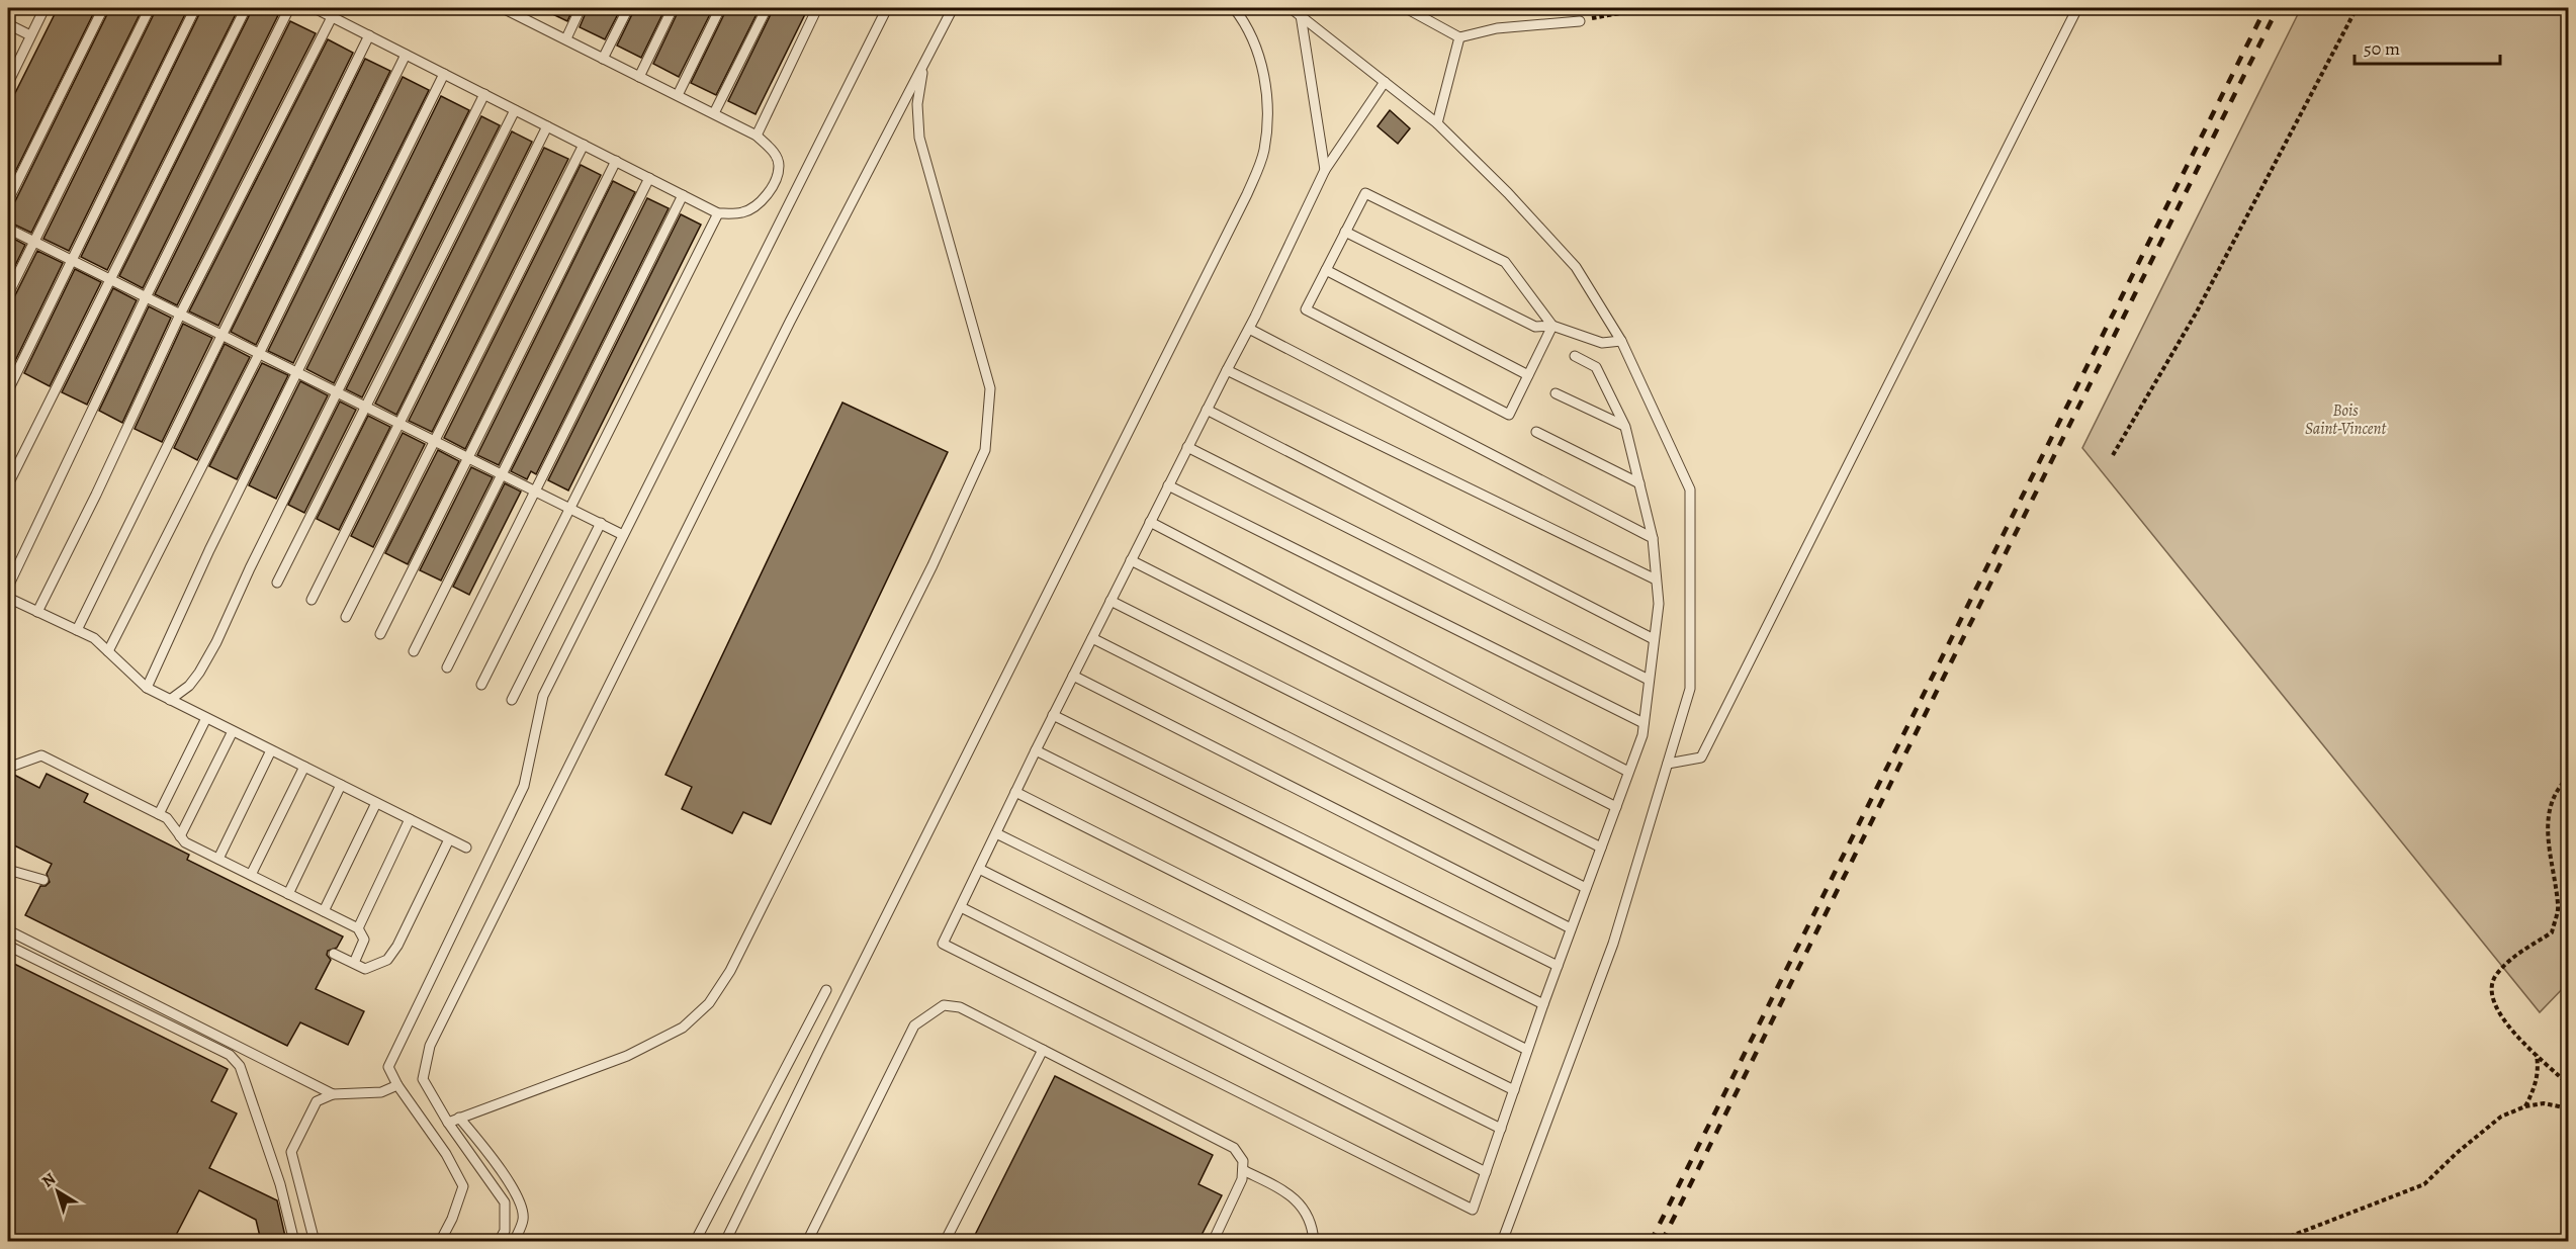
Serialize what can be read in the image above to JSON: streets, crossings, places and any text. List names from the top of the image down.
{
  "parks": ["Bois Saint-Vincent"],
  "scale_bar": "50 m",
  "north": "top left"
}
